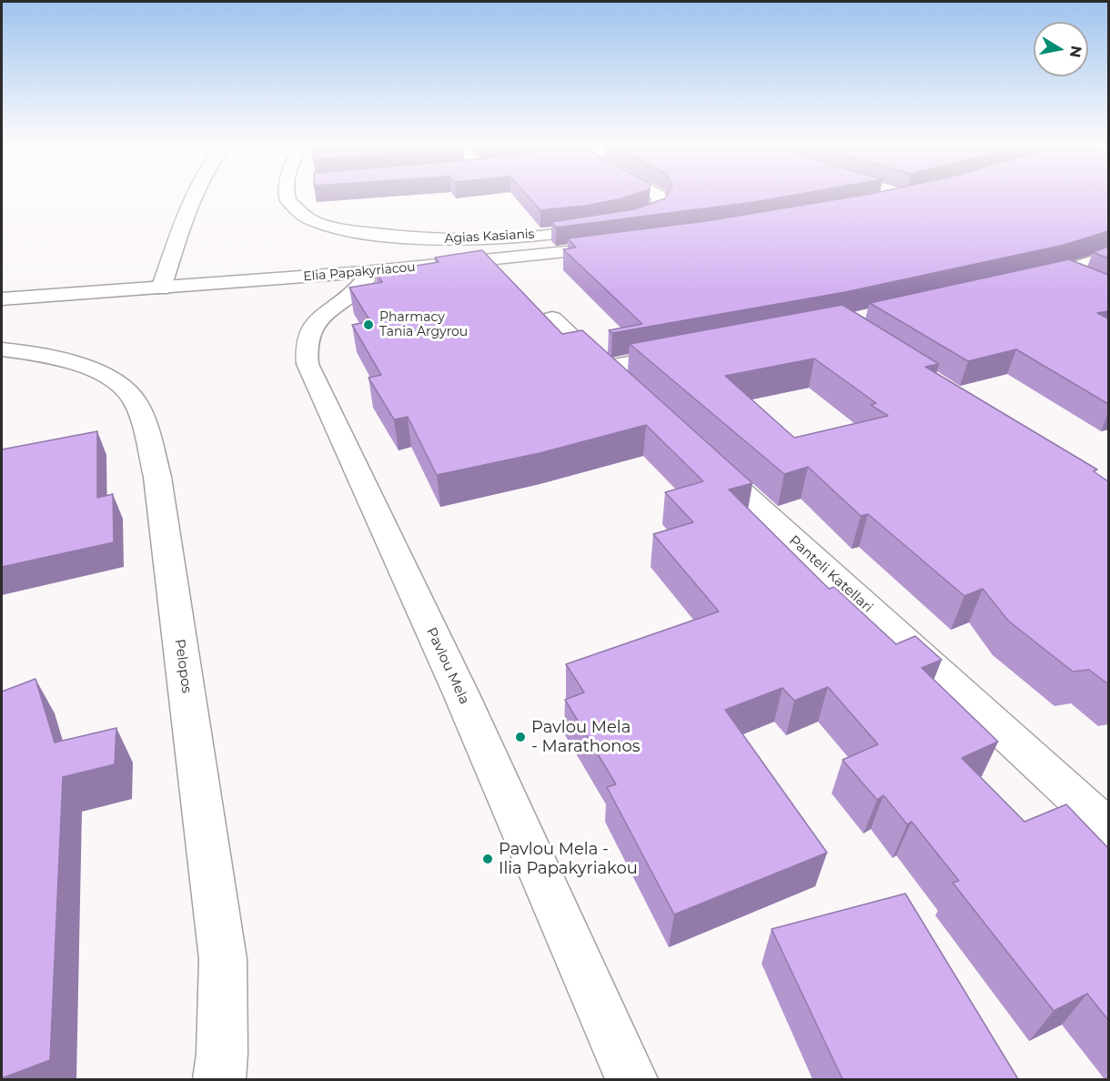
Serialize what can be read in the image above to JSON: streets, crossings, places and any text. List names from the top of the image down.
{
  "streets": {
    "street": [
      "Agias Kasianis",
      "Elia Papakyriacou",
      "Panteli Katellari",
      "Pelopos",
      "Pavlou Mela"
    ]
  },
  "crossings": [
    ["Elia Papakyriacou", "Pavlou Mela"]
  ],
  "places": ["Pharmacy Tania Argyrou", "Pavlou Mela - Marathonos", "Pavlou Mela - Ilia Papakyriakou"],
  "north": "right"
}
